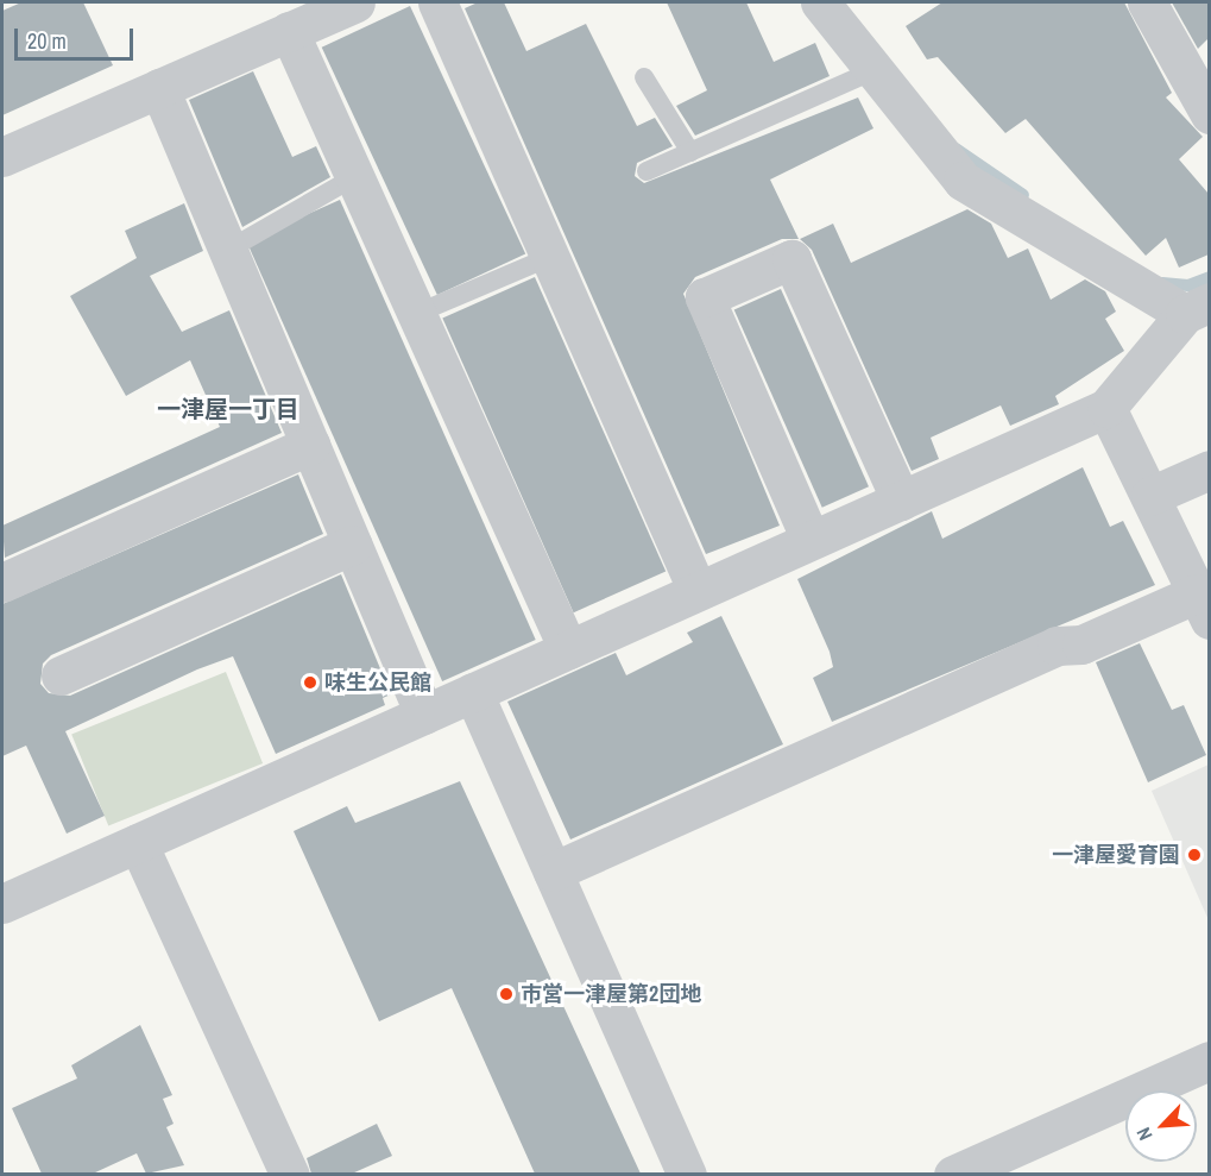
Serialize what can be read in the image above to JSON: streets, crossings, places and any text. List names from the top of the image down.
{
  "districts": ["一津屋一丁目"],
  "places": ["味生公民館", "一津屋愛育園", "市営一津屋第2団地"],
  "scale_bar": "20 m",
  "north": "bottom left"
}
